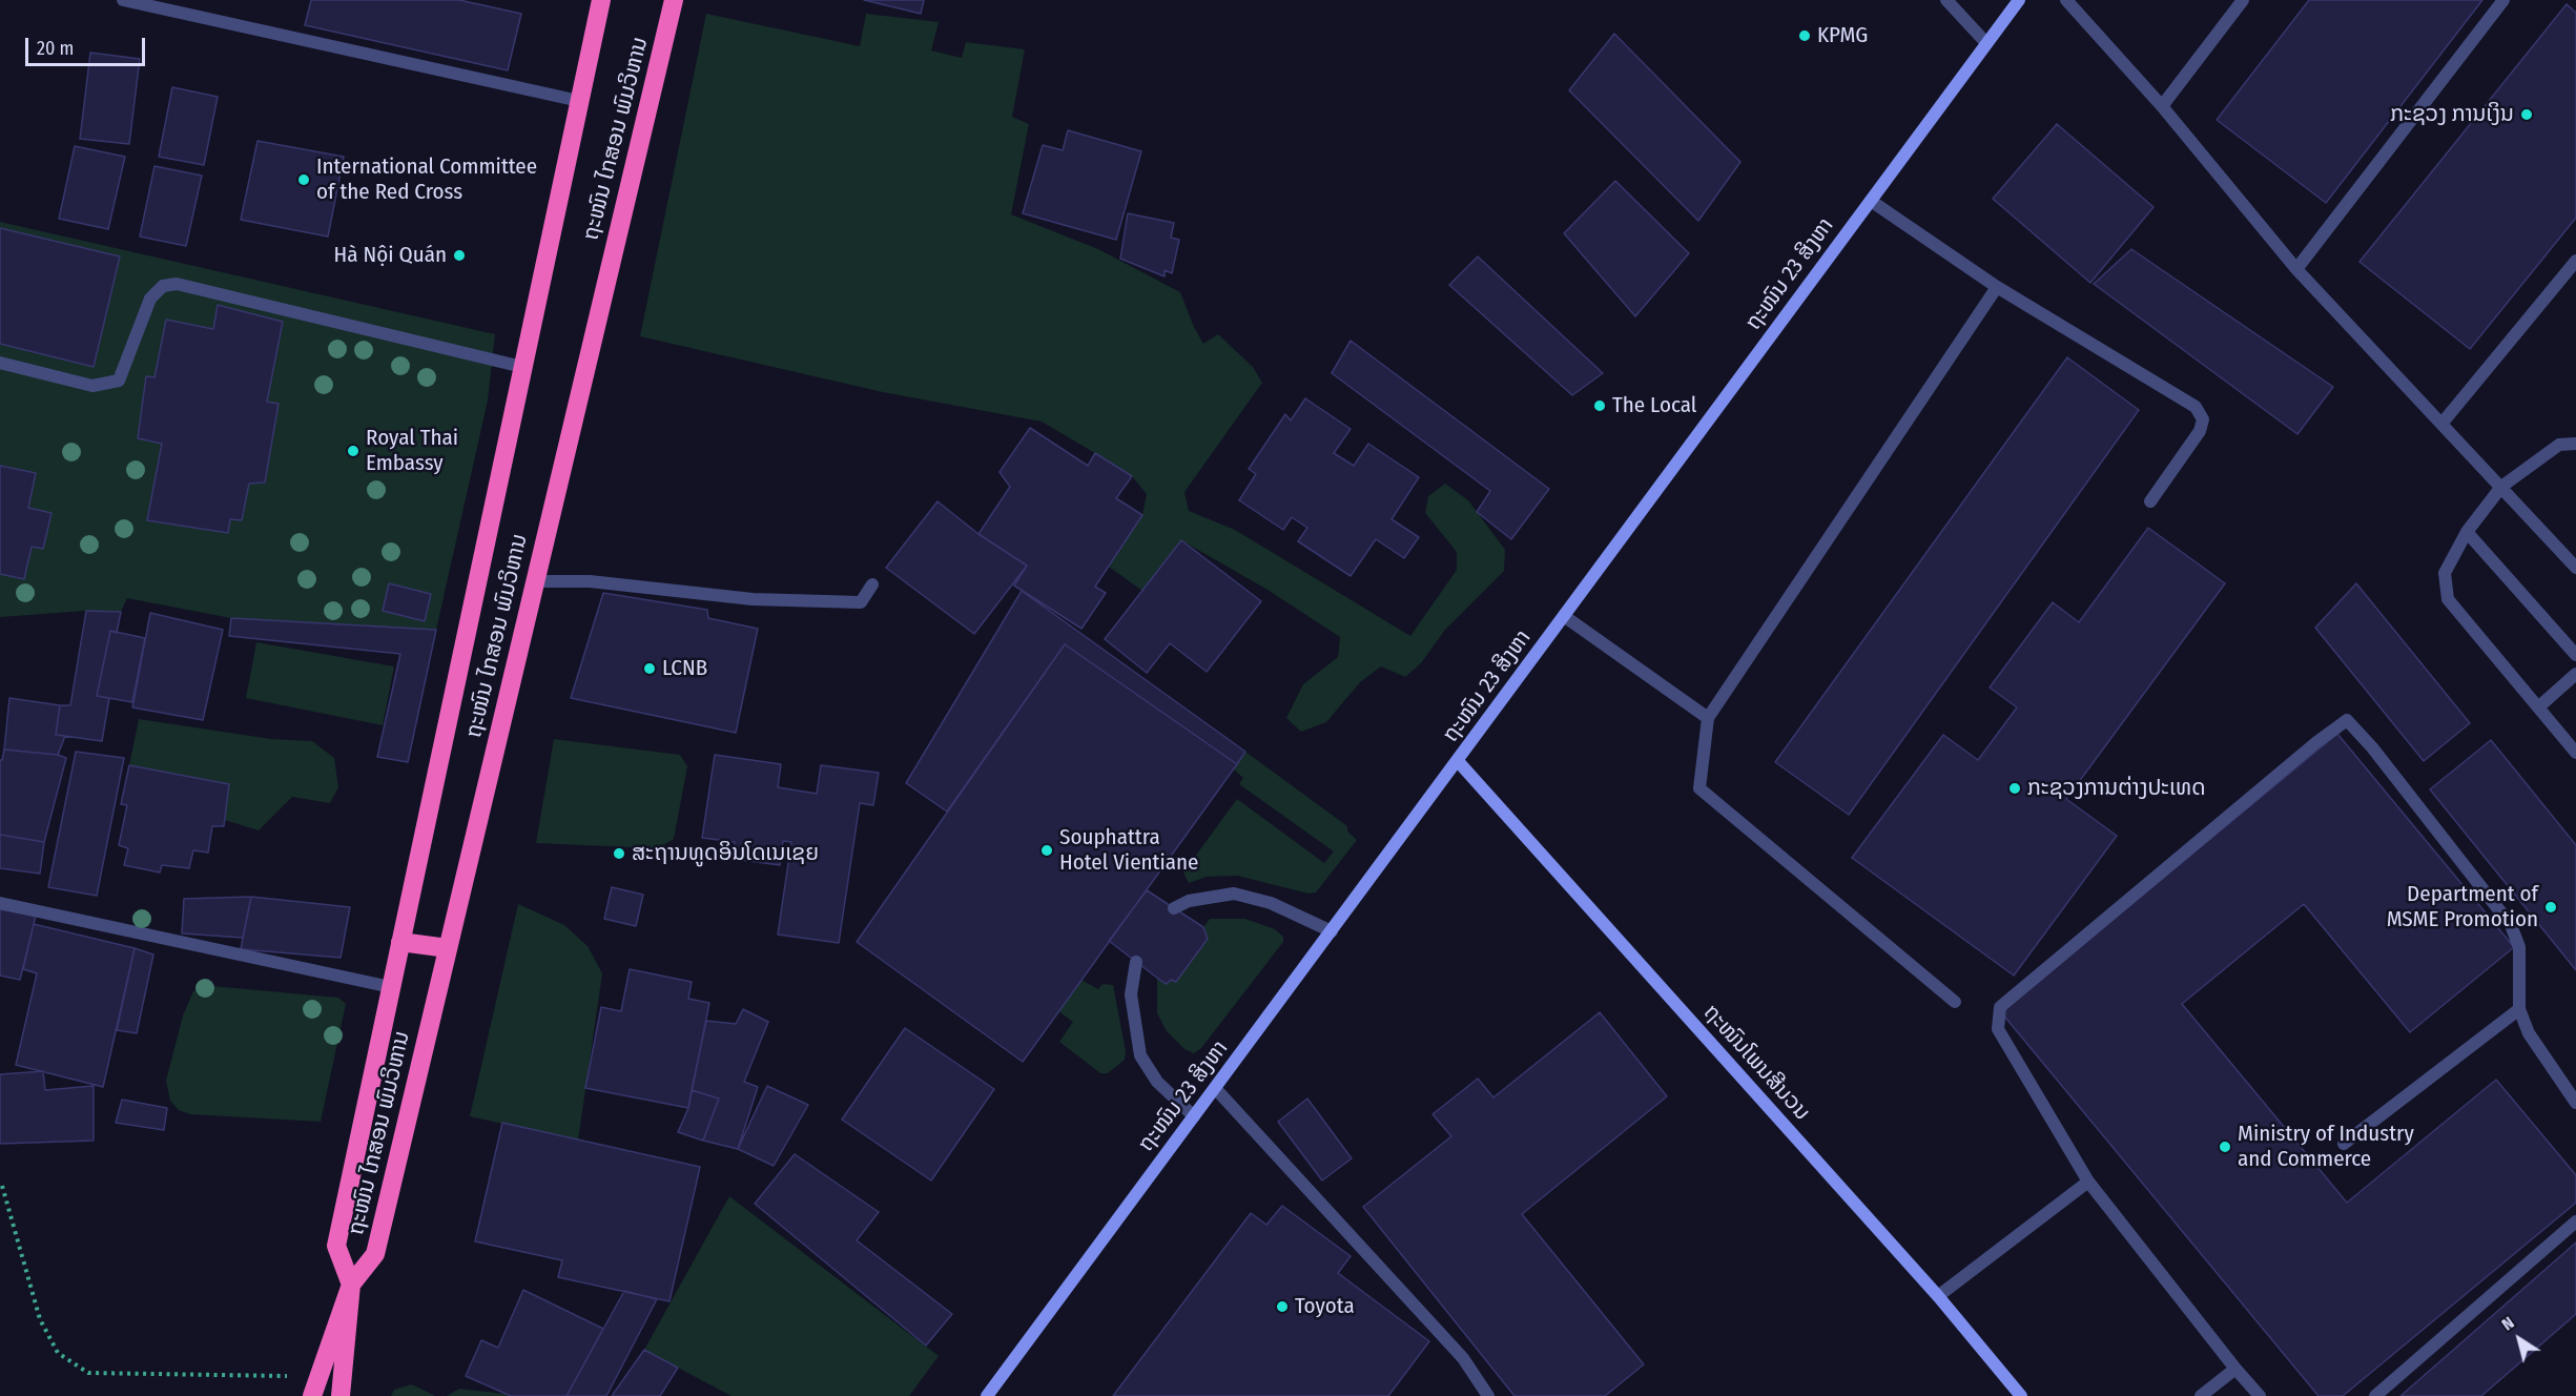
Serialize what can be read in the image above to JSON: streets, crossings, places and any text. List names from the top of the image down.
{
  "streets": {
    "highway": ["ຖະໜົນ ໄກສອນ ພົມວິຫານ"],
    "main road": ["ຖະໜົນ 23 ສິງຫາ", "ຖະໜົນໂພນສີນວນ"]
  },
  "crossings": [
    ["ຖະໜົນ 23 ສິງຫາ", "ຖະໜົນໂພນສີນວນ"]
  ],
  "places": [
    "KPMG",
    "ກະຊວງ ການເງິນ",
    "International Committee of the Red Cross",
    "Hà Nội Quán",
    "The Local",
    "Royal Thai Embassy",
    "LCNB",
    "ກະຊວງການຕ່າງປະເທດ",
    "Souphattra Hotel Vientiane",
    "ສະຖານທູດອິນໂດເນເຊຍ",
    "Department of MSME Promotion",
    "Ministry of Industry and Commerce",
    "Toyota"
  ],
  "scale_bar": "20 m",
  "north": "top left"
}
